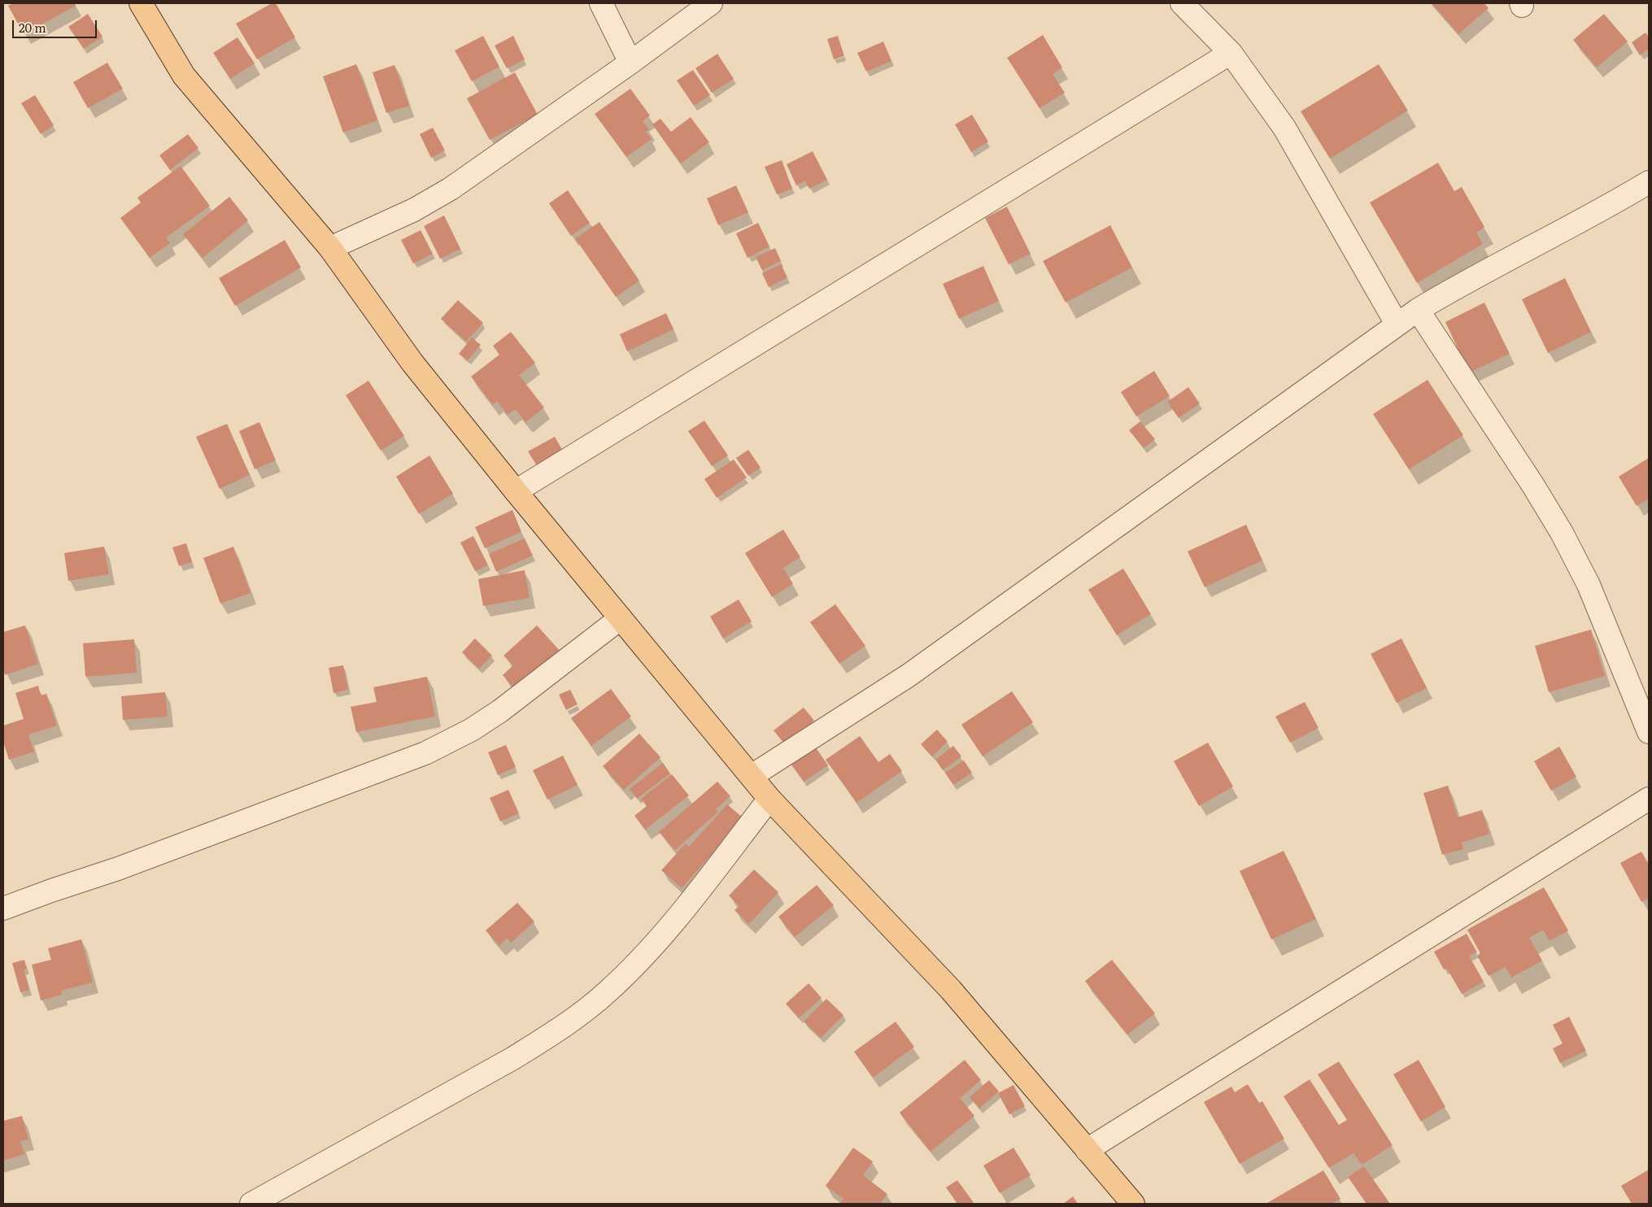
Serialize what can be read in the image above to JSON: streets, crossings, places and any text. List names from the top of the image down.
{
  "scale_bar": "20 m"
}
